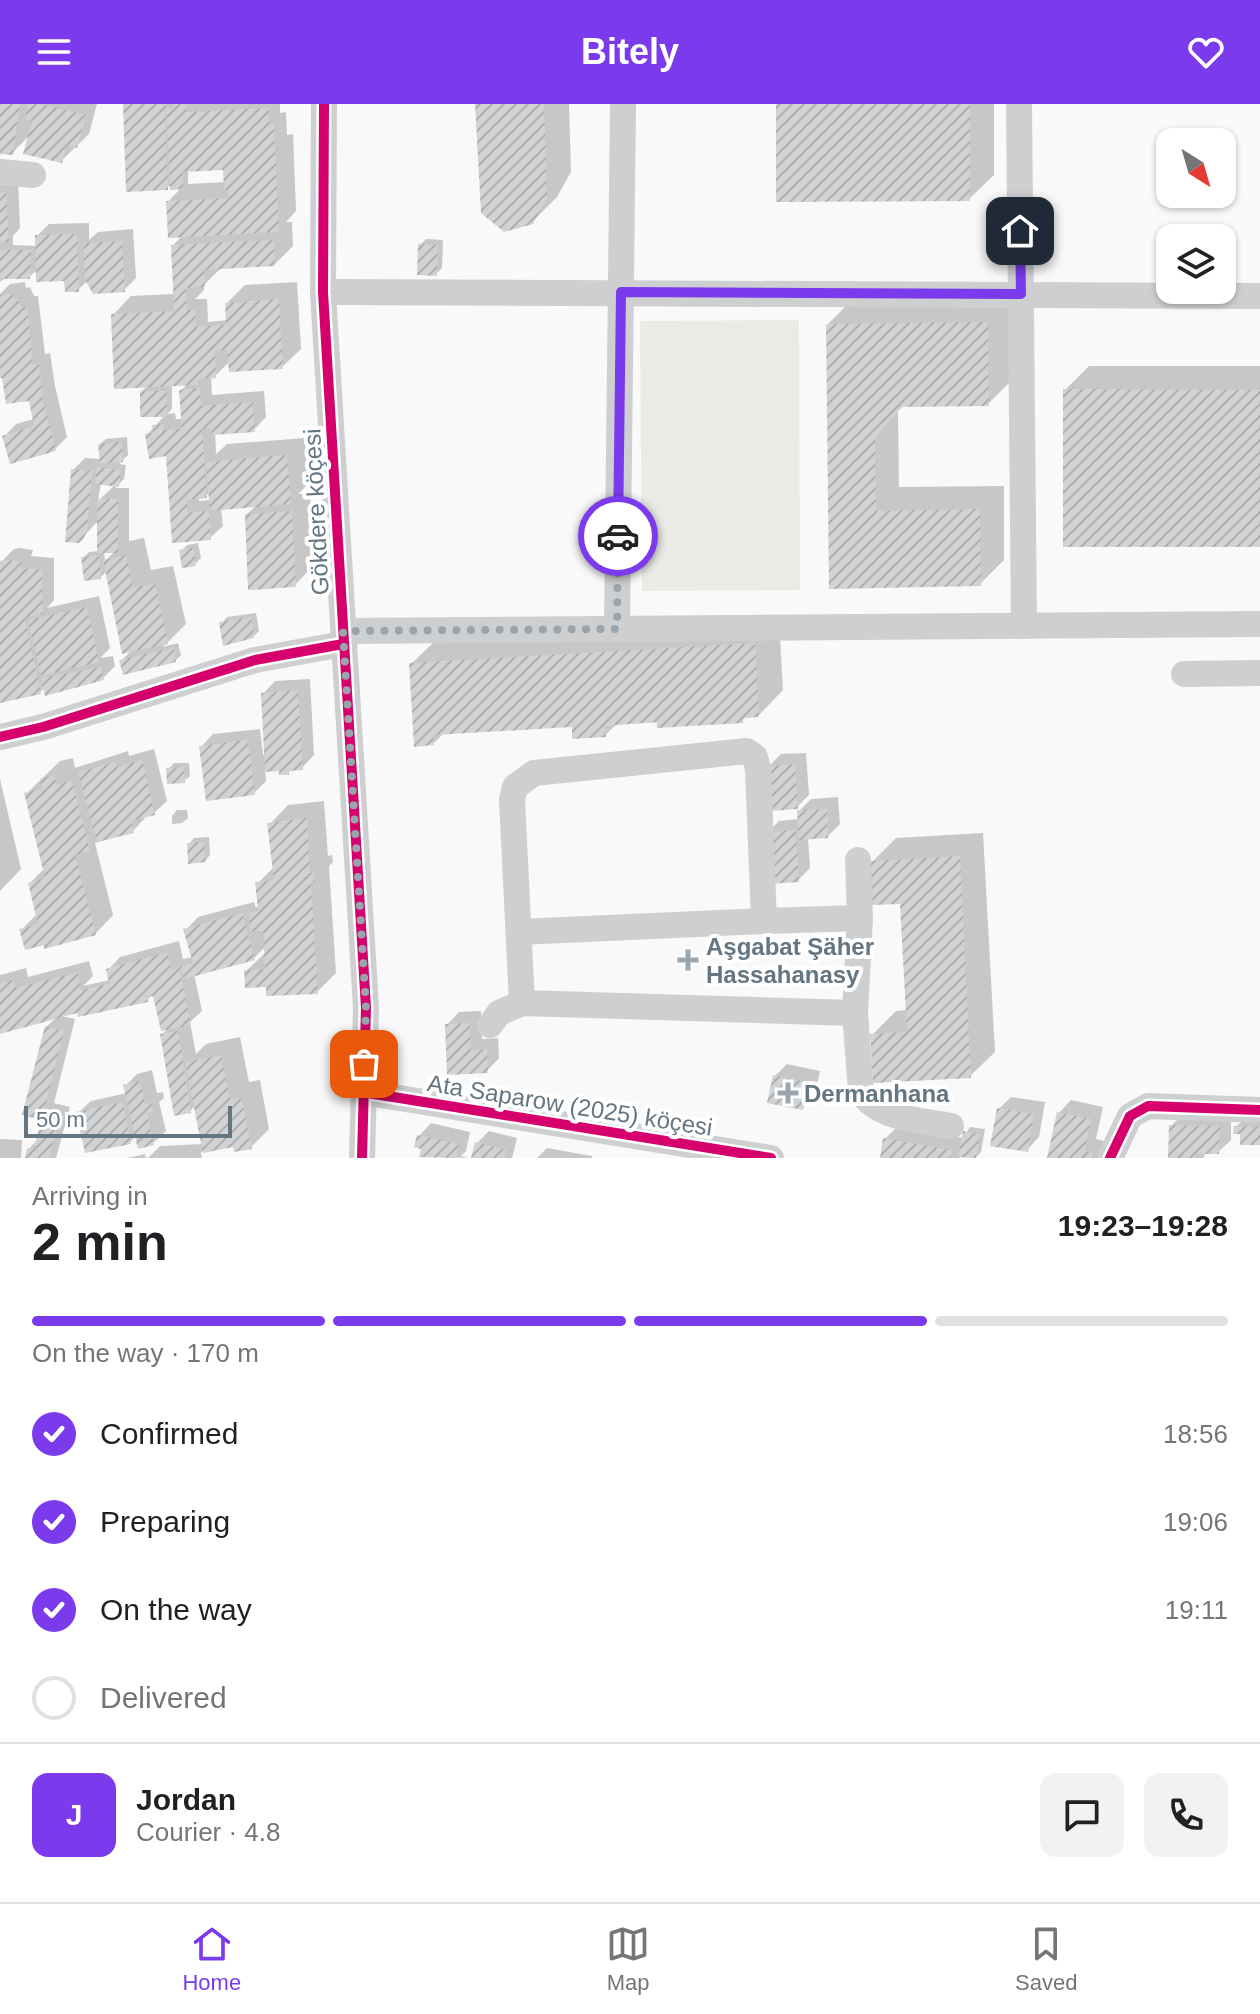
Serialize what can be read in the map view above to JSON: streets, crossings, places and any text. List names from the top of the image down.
{
  "streets": {
    "street": ["Gökdere köçesi", "Ata Saparow (2025) köçesi"]
  },
  "crossings": [
    ["Gökdere köçesi", "Ata Saparow (2025) köçesi"]
  ],
  "places": {
    "health": ["Aşgabat Şäher Hassahanasy", "Dermanhana"]
  },
  "scale_bar": "50 m",
  "north": "bottom right",
  "page": {
    "header": "Bitely",
    "scale": "50 m",
    "heading": ["2 min", "Arriving in", "19:23–19:28"],
    "panel": ["Jordan", "Courier · 4.8"],
    "bar": "On the way · 170 m",
    "list": [
      ["Confirmed", "18:56"],
      ["Preparing", "19:06"],
      ["On the way", "19:11"],
      "Delivered"
    ],
    "round": "J",
    "tabs": ["Home", "Map", "Saved"]
  }
}
